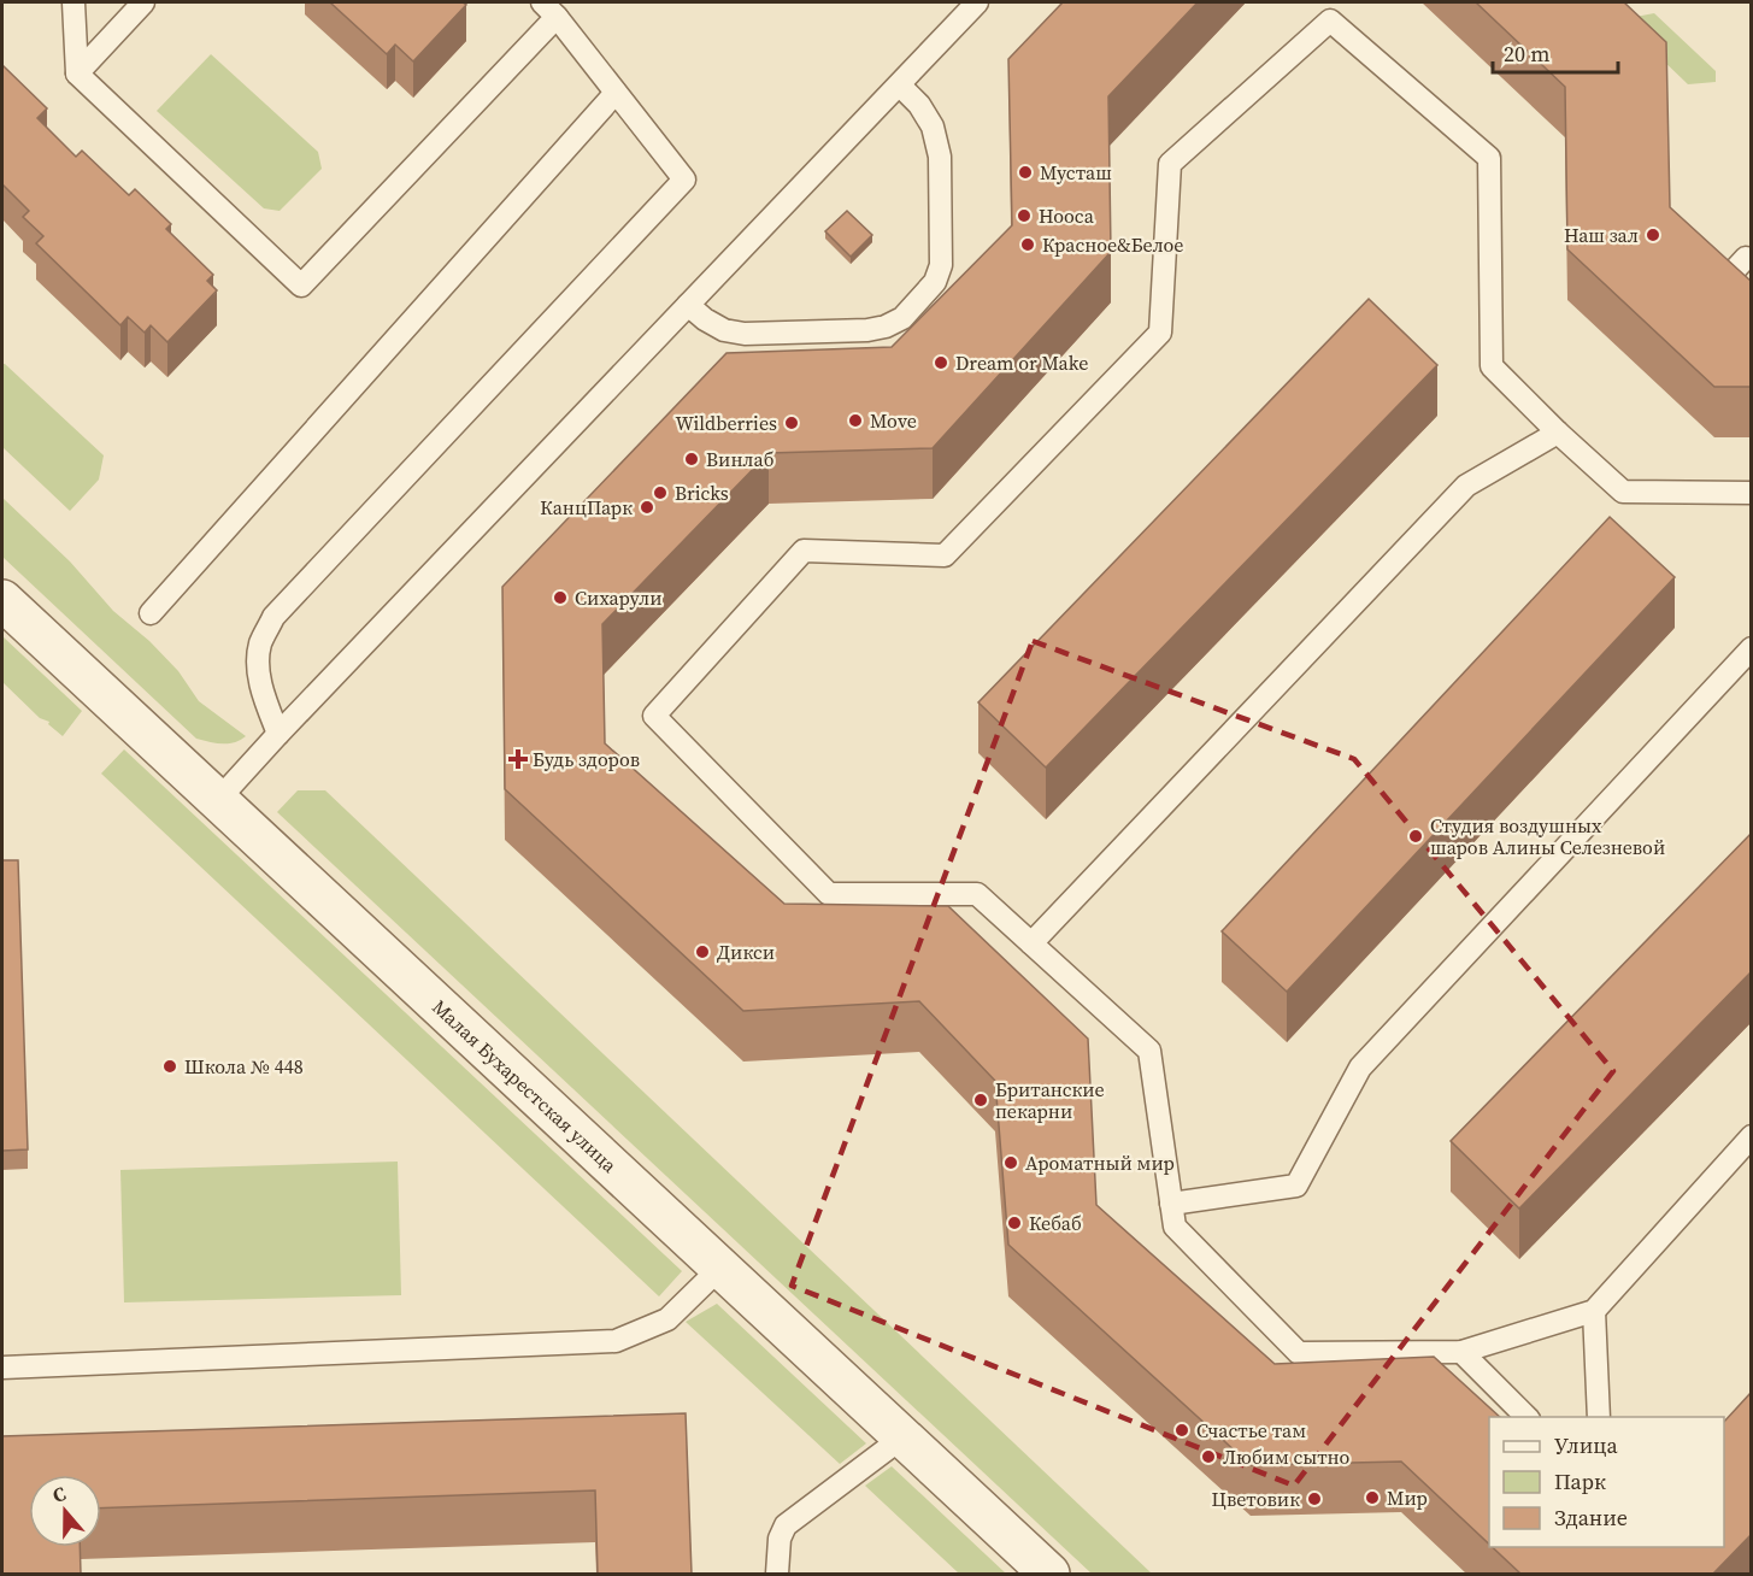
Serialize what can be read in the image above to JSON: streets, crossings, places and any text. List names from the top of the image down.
{
  "streets": {
    "street": ["Малая Бухарестская улица"]
  },
  "places": {
    "other": [
      "Мусташ",
      "Hooca",
      "Наш зал",
      "Красное&Белое",
      "Dream or Make",
      "Move",
      "Wildberries",
      "Винлаб",
      "Bricks",
      "КанцПарк",
      "Сихарули",
      "Студия воздушных шаров Алины Селезневой",
      "Дикси",
      "Школа № 448",
      "Британские пекарни",
      "Ароматный мир",
      "Кебаб",
      "Счастье там",
      "Любим сытно",
      "Мир",
      "Цветовик"
    ],
    "health": ["Будь здоров"]
  },
  "legend": ["Улица", "Парк", "Здание"],
  "scale_bar": "20 m",
  "north": "top"
}
